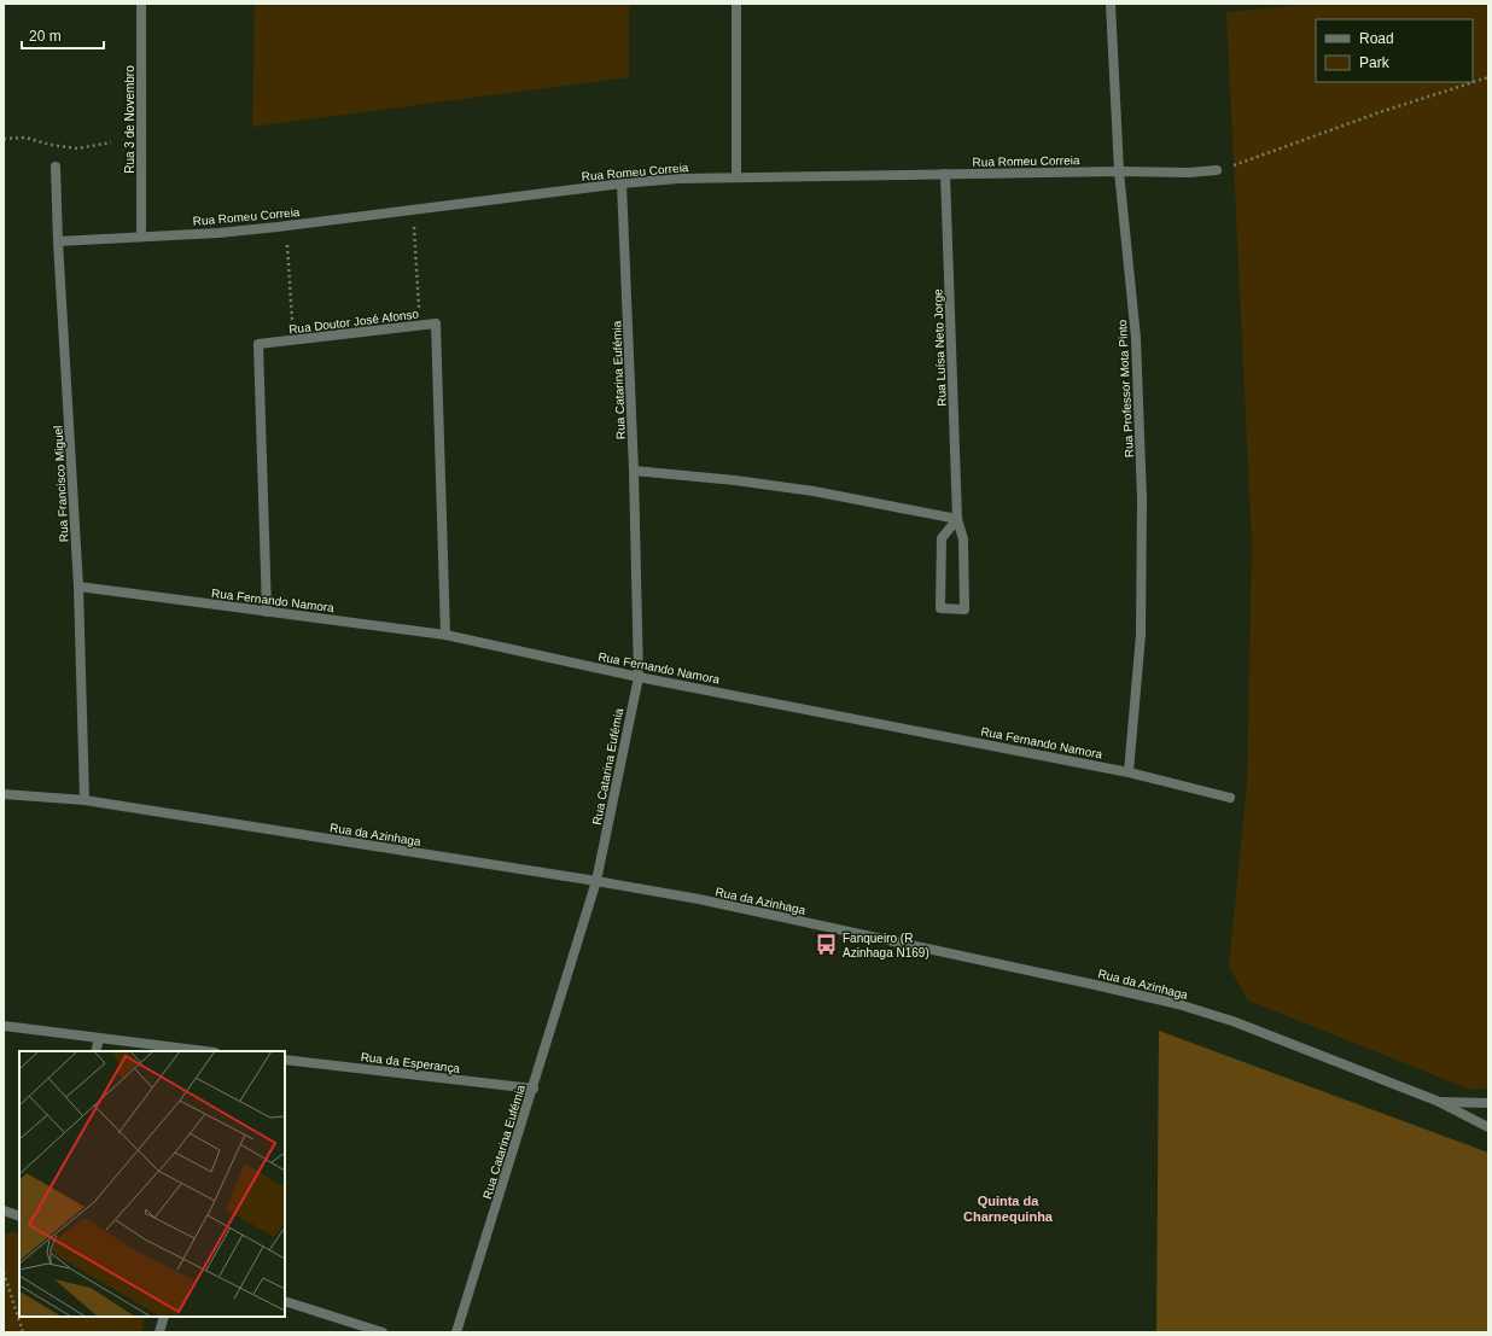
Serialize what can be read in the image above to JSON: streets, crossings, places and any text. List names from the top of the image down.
{
  "streets": {
    "street": [
      "Rua 3 de Novembro",
      "Rua Romeu Correia",
      "Rua Doutor José Afonso",
      "Rua Luísa Neto Jorge",
      "Rua Catarina Eufémia",
      "Rua Professor Mota Pinto",
      "Rua Francisco Miguel",
      "Rua Fernando Namora",
      "Rua da Azinhaga",
      "Rua da Esperança"
    ]
  },
  "crossings": [
    ["Rua 3 de Novembro", "Rua Romeu Correia"],
    ["Rua Romeu Correia", "Rua Luísa Neto Jorge"],
    ["Rua Romeu Correia", "Rua Catarina Eufémia"],
    ["Rua Romeu Correia", "Rua Professor Mota Pinto"],
    ["Rua Romeu Correia", "Rua Francisco Miguel"],
    ["Rua Doutor José Afonso", "Rua Fernando Namora"],
    ["Rua Catarina Eufémia", "Rua Fernando Namora"],
    ["Rua Catarina Eufémia", "Rua da Azinhaga"],
    ["Rua Catarina Eufémia", "Rua da Esperança"],
    ["Rua Professor Mota Pinto", "Rua Fernando Namora"],
    ["Rua Francisco Miguel", "Rua Fernando Namora"],
    ["Rua Francisco Miguel", "Rua da Azinhaga"]
  ],
  "districts": ["Quinta da Charnequinha"],
  "places": {
    "bus stop": ["Fanqueiro (R Azinhaga N169)"]
  },
  "legend": ["Road", "Park"],
  "scale_bar": "20 m"
}
